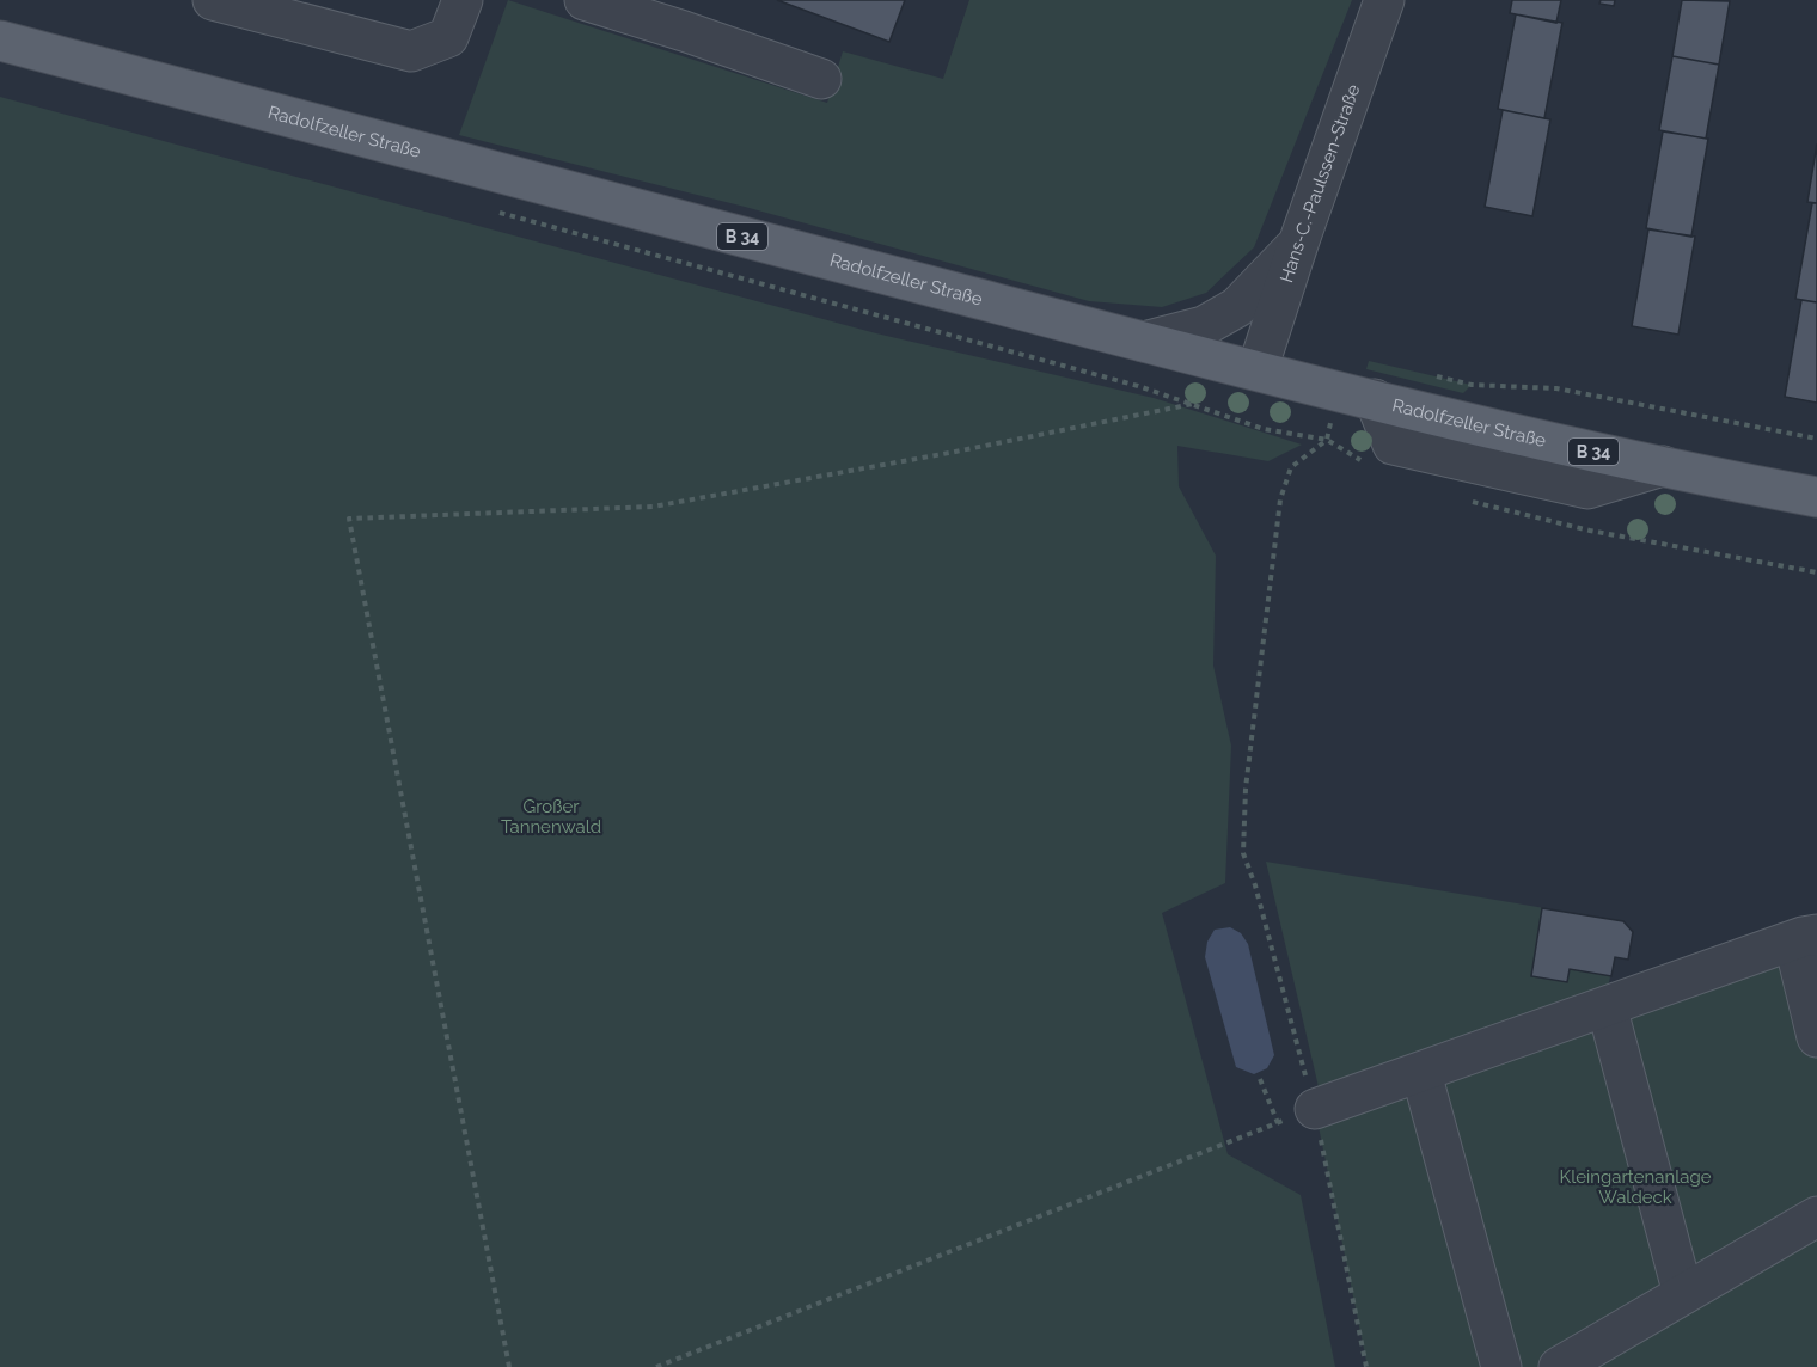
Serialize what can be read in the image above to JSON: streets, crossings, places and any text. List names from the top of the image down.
{
  "streets": {
    "main road": ["Radolfzeller Straße", "B 34"],
    "street": ["Hans-C.-Paulssen-Straße"]
  },
  "crossings": [
    ["Radolfzeller Straße", "Hans-C.-Paulssen-Straße"]
  ],
  "parks": ["Großer Tannenwald", "Kleingartenanlage Waldeck"]
}
